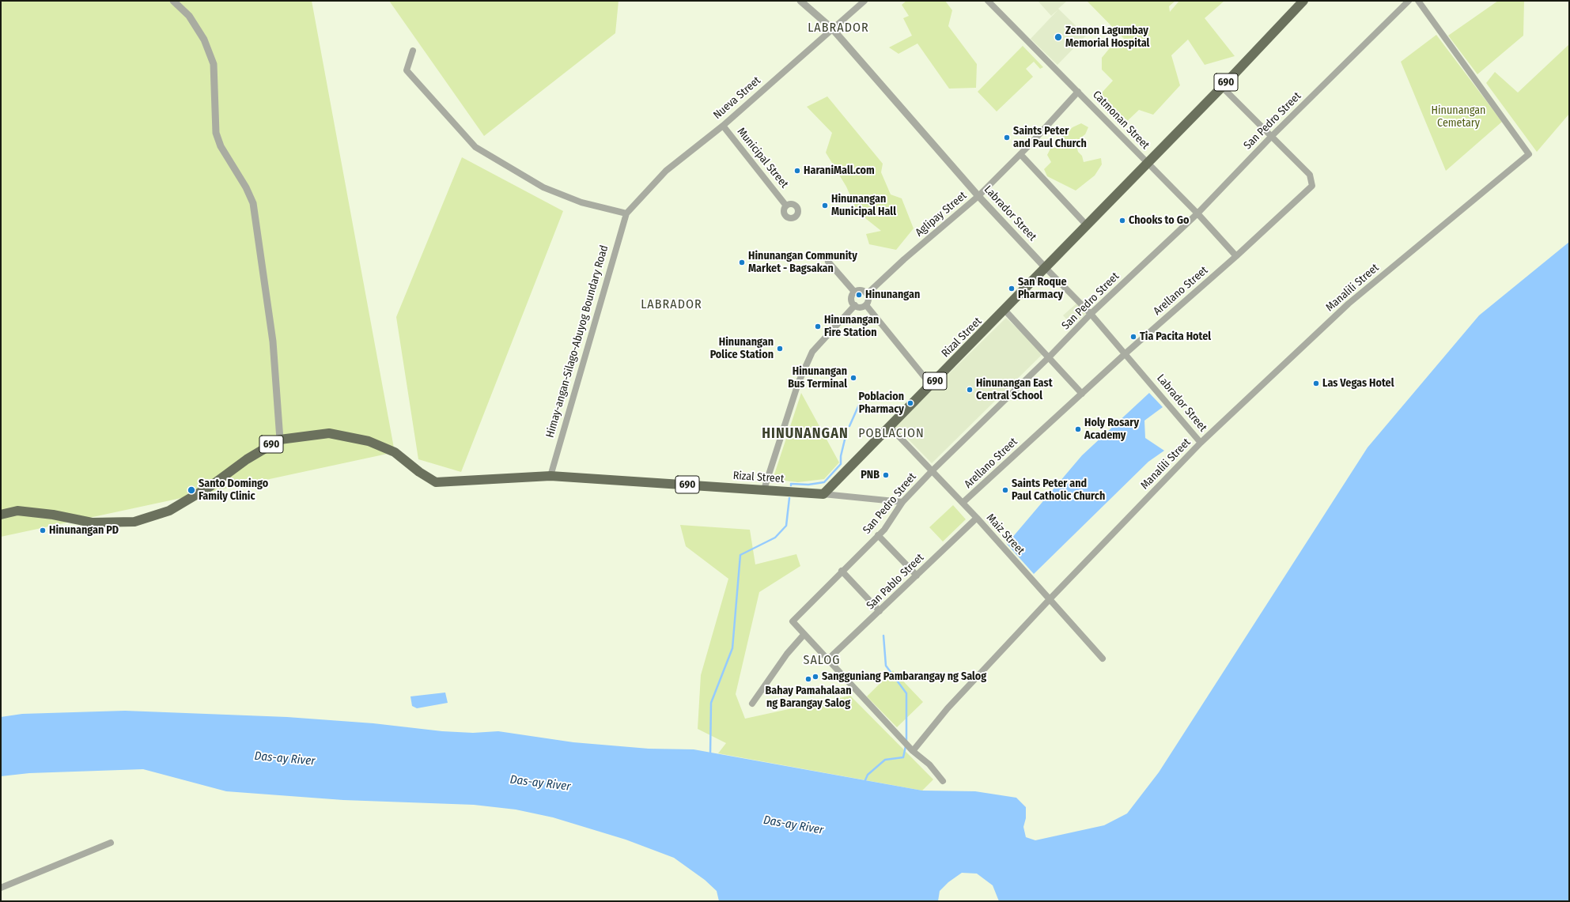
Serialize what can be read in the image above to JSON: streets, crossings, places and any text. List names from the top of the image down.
{
  "streets": {
    "main road": ["690", "Rizal Street"],
    "street": [
      "Nueva Street",
      "Catmonan Street",
      "San Pedro Street",
      "Municipal Street",
      "Labrador Street",
      "Aglipay Street",
      "Manalili Street",
      "Arellano Street",
      "Himay-angan-Silago-Abuyog Boundary Road",
      "Maiz Street",
      "San Pablo Street"
    ]
  },
  "crossings": [
    ["690", "Catmonan Street"],
    ["690", "Arellano Street"],
    ["690", "Rizal Street"],
    ["690", "Himay-angan-Silago-Abuyog Boundary Road"],
    ["Nueva Street", "Municipal Street"],
    ["Nueva Street", "Labrador Street"],
    ["Nueva Street", "Himay-angan-Silago-Abuyog Boundary Road"],
    ["Catmonan Street", "San Pedro Street"],
    ["Catmonan Street", "Aglipay Street"],
    ["Catmonan Street", "Arellano Street"],
    ["Catmonan Street", "Rizal Street"],
    ["San Pedro Street", "Labrador Street"],
    ["San Pedro Street", "Arellano Street"],
    ["San Pedro Street", "Maiz Street"],
    ["Labrador Street", "Aglipay Street"],
    ["Labrador Street", "Manalili Street"],
    ["Labrador Street", "Arellano Street"],
    ["Labrador Street", "Rizal Street"],
    ["Manalili Street", "Maiz Street"],
    ["Arellano Street", "Maiz Street"],
    ["Rizal Street", "Himay-angan-Silago-Abuyog Boundary Road"],
    ["Rizal Street", "Maiz Street"],
    ["Maiz Street", "San Pablo Street"]
  ],
  "districts": [
    "LABRADOR",
    "LABRADOR",
    "HINUNANGAN",
    "POBLACION",
    "SALOG"
  ],
  "water": ["Das-ay River"],
  "parks": ["Hinunangan Cemetary"],
  "places": [
    "Zennon Lagumbay Memorial Hospital",
    "Saints Peter and Paul Church",
    "HaraniMall.com",
    "Hinunangan Municipal Hall",
    "Chooks to Go",
    "Hinunangan Community Market - Bagsakan",
    "San Roque Pharmacy",
    "Hinunangan",
    "Hinunangan Fire Station",
    "Tia Pacita Hotel",
    "Hinunangan Police Station",
    "Hinunangan Bus Terminal",
    "Las Vegas Hotel",
    "Hinunangan East Central School",
    "Poblacion Pharmacy",
    "Holy Rosary Academy",
    "PNB",
    "Santo Domingo Family Clinic",
    "Saints Peter and Paul Catholic Church",
    "Hinunangan PD",
    "Sangguniang Pambarangay ng Salog",
    "Bahay Pamahalaan ng Barangay Salog"
  ]
}
